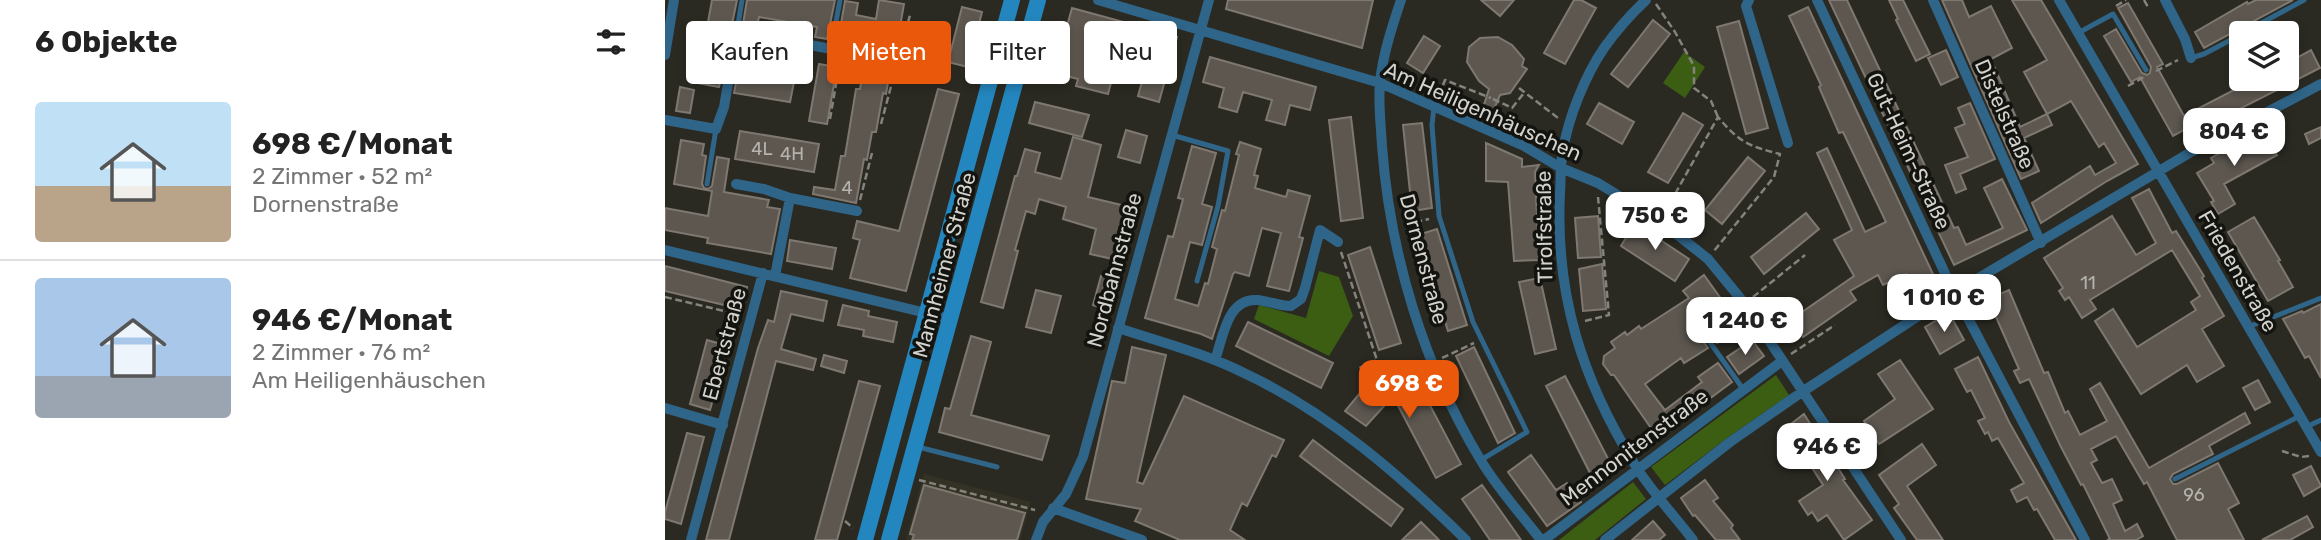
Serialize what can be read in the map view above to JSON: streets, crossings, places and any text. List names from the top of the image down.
{
  "streets": {
    "main road": ["Mannheimer Straße"],
    "street": [
      "Am Heiligenhäuschen",
      "Distelstraße",
      "Gut-Heim-Straße",
      "Tirolfstraße",
      "Dornenstraße",
      "Nordbahnstraße",
      "Friedenstraße",
      "Ebertstraße",
      "Mennonitenstraße"
    ]
  },
  "crossings": [
    ["Am Heiligenhäuschen", "Tirolfstraße"],
    ["Am Heiligenhäuschen", "Dornenstraße"],
    ["Am Heiligenhäuschen", "Nordbahnstraße"],
    ["Am Heiligenhäuschen", "Mennonitenstraße"],
    ["Tirolfstraße", "Mennonitenstraße"],
    ["Dornenstraße", "Mennonitenstraße"]
  ],
  "house_numbers": [
    "4L",
    "4H",
    "4",
    "11",
    "96"
  ],
  "page": {
    "heading": "6 Objekte",
    "chip": [
      "Kaufen",
      "Mieten",
      "Filter",
      "Neu"
    ],
    "list": [
      {
        "name": "698 €/Monat",
        "note": "2 Zimmer · 52 m² · Dornenstraße"
      },
      {
        "name": "946 €/Monat",
        "note": "2 Zimmer · 76 m² · Am Heiligenhäuschen"
      }
    ],
    "price": [
      "804 €",
      "750 €",
      "1 010 €",
      "1 240 €",
      "698 €",
      "946 €"
    ]
  }
}
